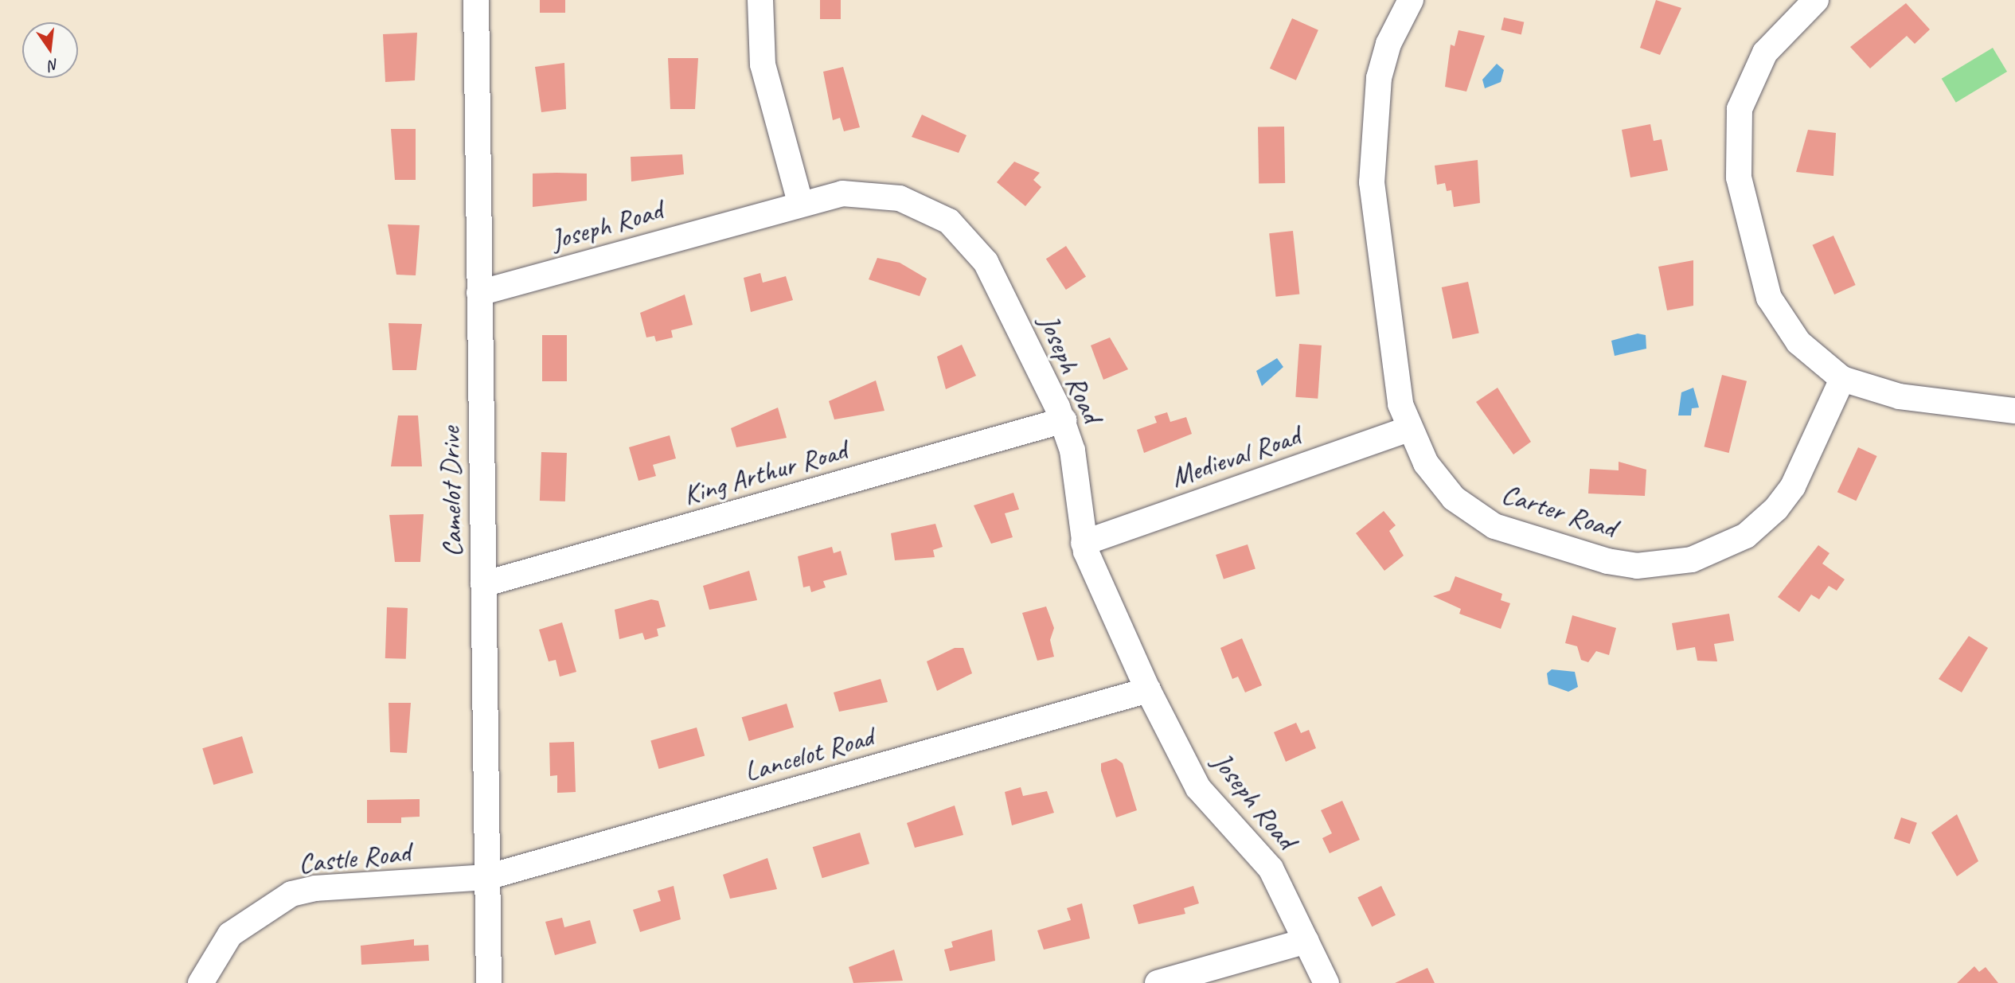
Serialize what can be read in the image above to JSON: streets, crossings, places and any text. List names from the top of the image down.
{
  "streets": {
    "street": [
      "Joseph Road",
      "Medieval Road",
      "King Arthur Road",
      "Camelot Drive",
      "Carter Road",
      "Lancelot Road",
      "Castle Road"
    ]
  },
  "crossings": [
    ["Joseph Road", "Medieval Road"],
    ["Joseph Road", "King Arthur Road"],
    ["Joseph Road", "Camelot Drive"],
    ["Joseph Road", "Lancelot Road"],
    ["Medieval Road", "Carter Road"],
    ["King Arthur Road", "Camelot Drive"],
    ["Camelot Drive", "Lancelot Road"],
    ["Camelot Drive", "Castle Road"],
    ["Lancelot Road", "Castle Road"]
  ],
  "north": "bottom"
}
